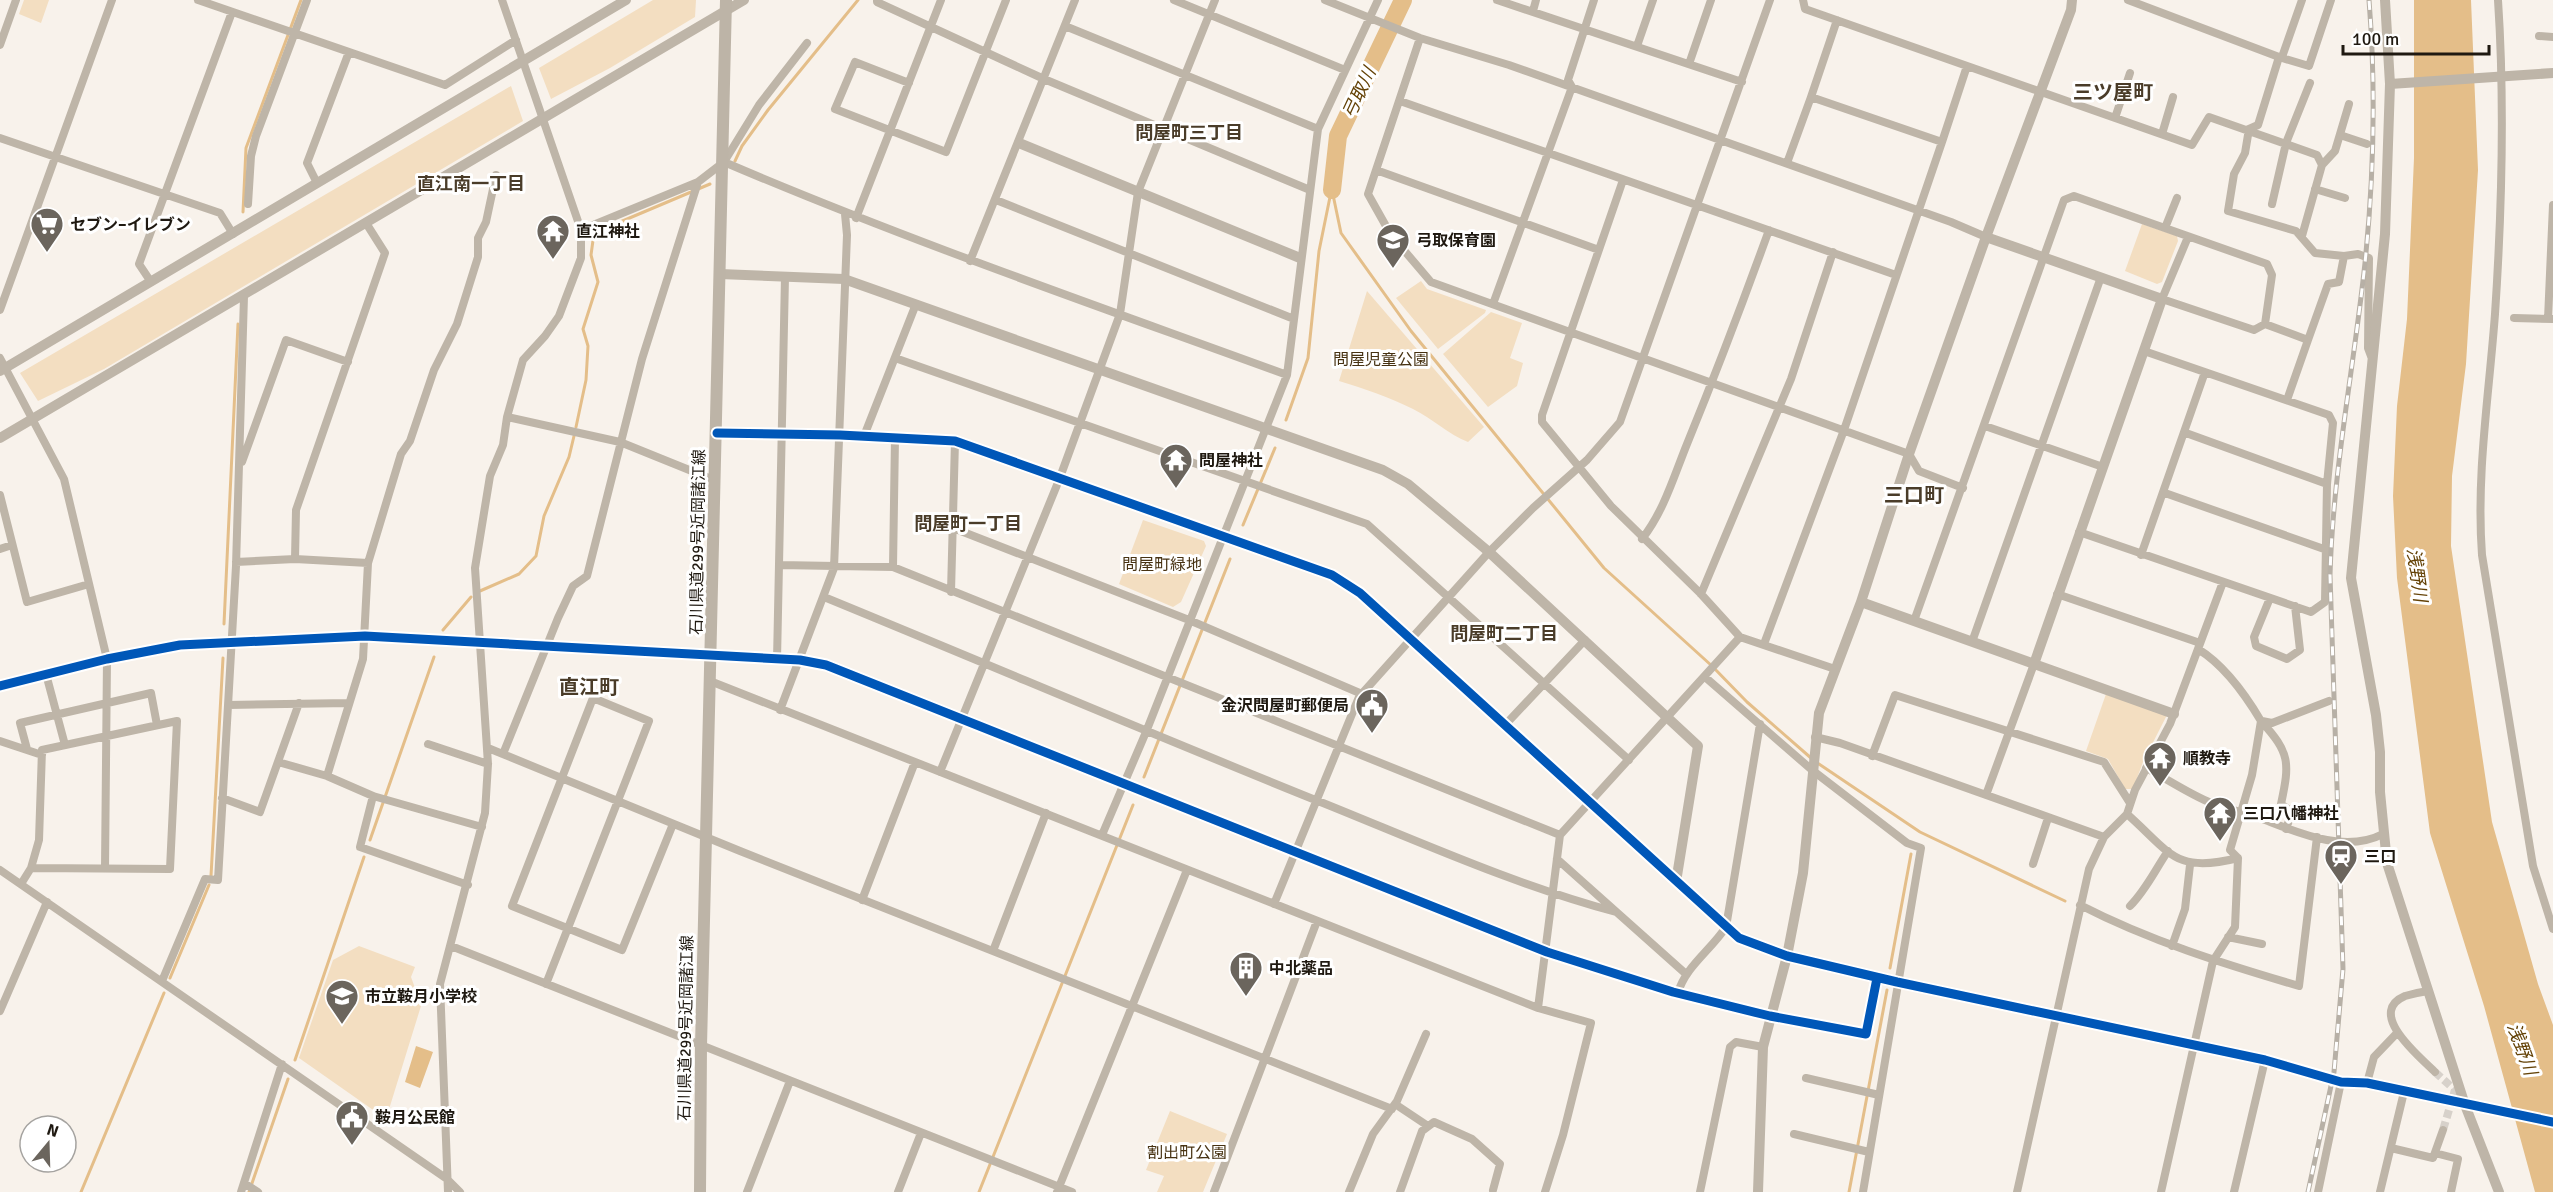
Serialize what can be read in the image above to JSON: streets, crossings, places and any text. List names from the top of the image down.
{
  "streets": {
    "main road": ["石川県道299号近岡諸江線"]
  },
  "districts": [
    "三ツ屋町",
    "問屋町三丁目",
    "直江南一丁目",
    "三口町",
    "問屋町一丁目",
    "問屋町二丁目",
    "直江町"
  ],
  "water": ["弓取川", "浅野川"],
  "parks": ["問屋児童公園", "問屋町緑地", "割出町公園"],
  "places": {
    "supermarket": ["セブン−イレブン"],
    "temple": [
      "直江神社",
      "問屋神社",
      "順教寺",
      "三口八幡神社"
    ],
    "school or university": ["弓取保育園", "市立鞍月小学校"],
    "public building": ["金沢問屋町郵便局", "鞍月公民館"],
    "station": ["三口"],
    "building": ["中北薬品"]
  },
  "scale_bar": "100 m",
  "north": "top"
}
